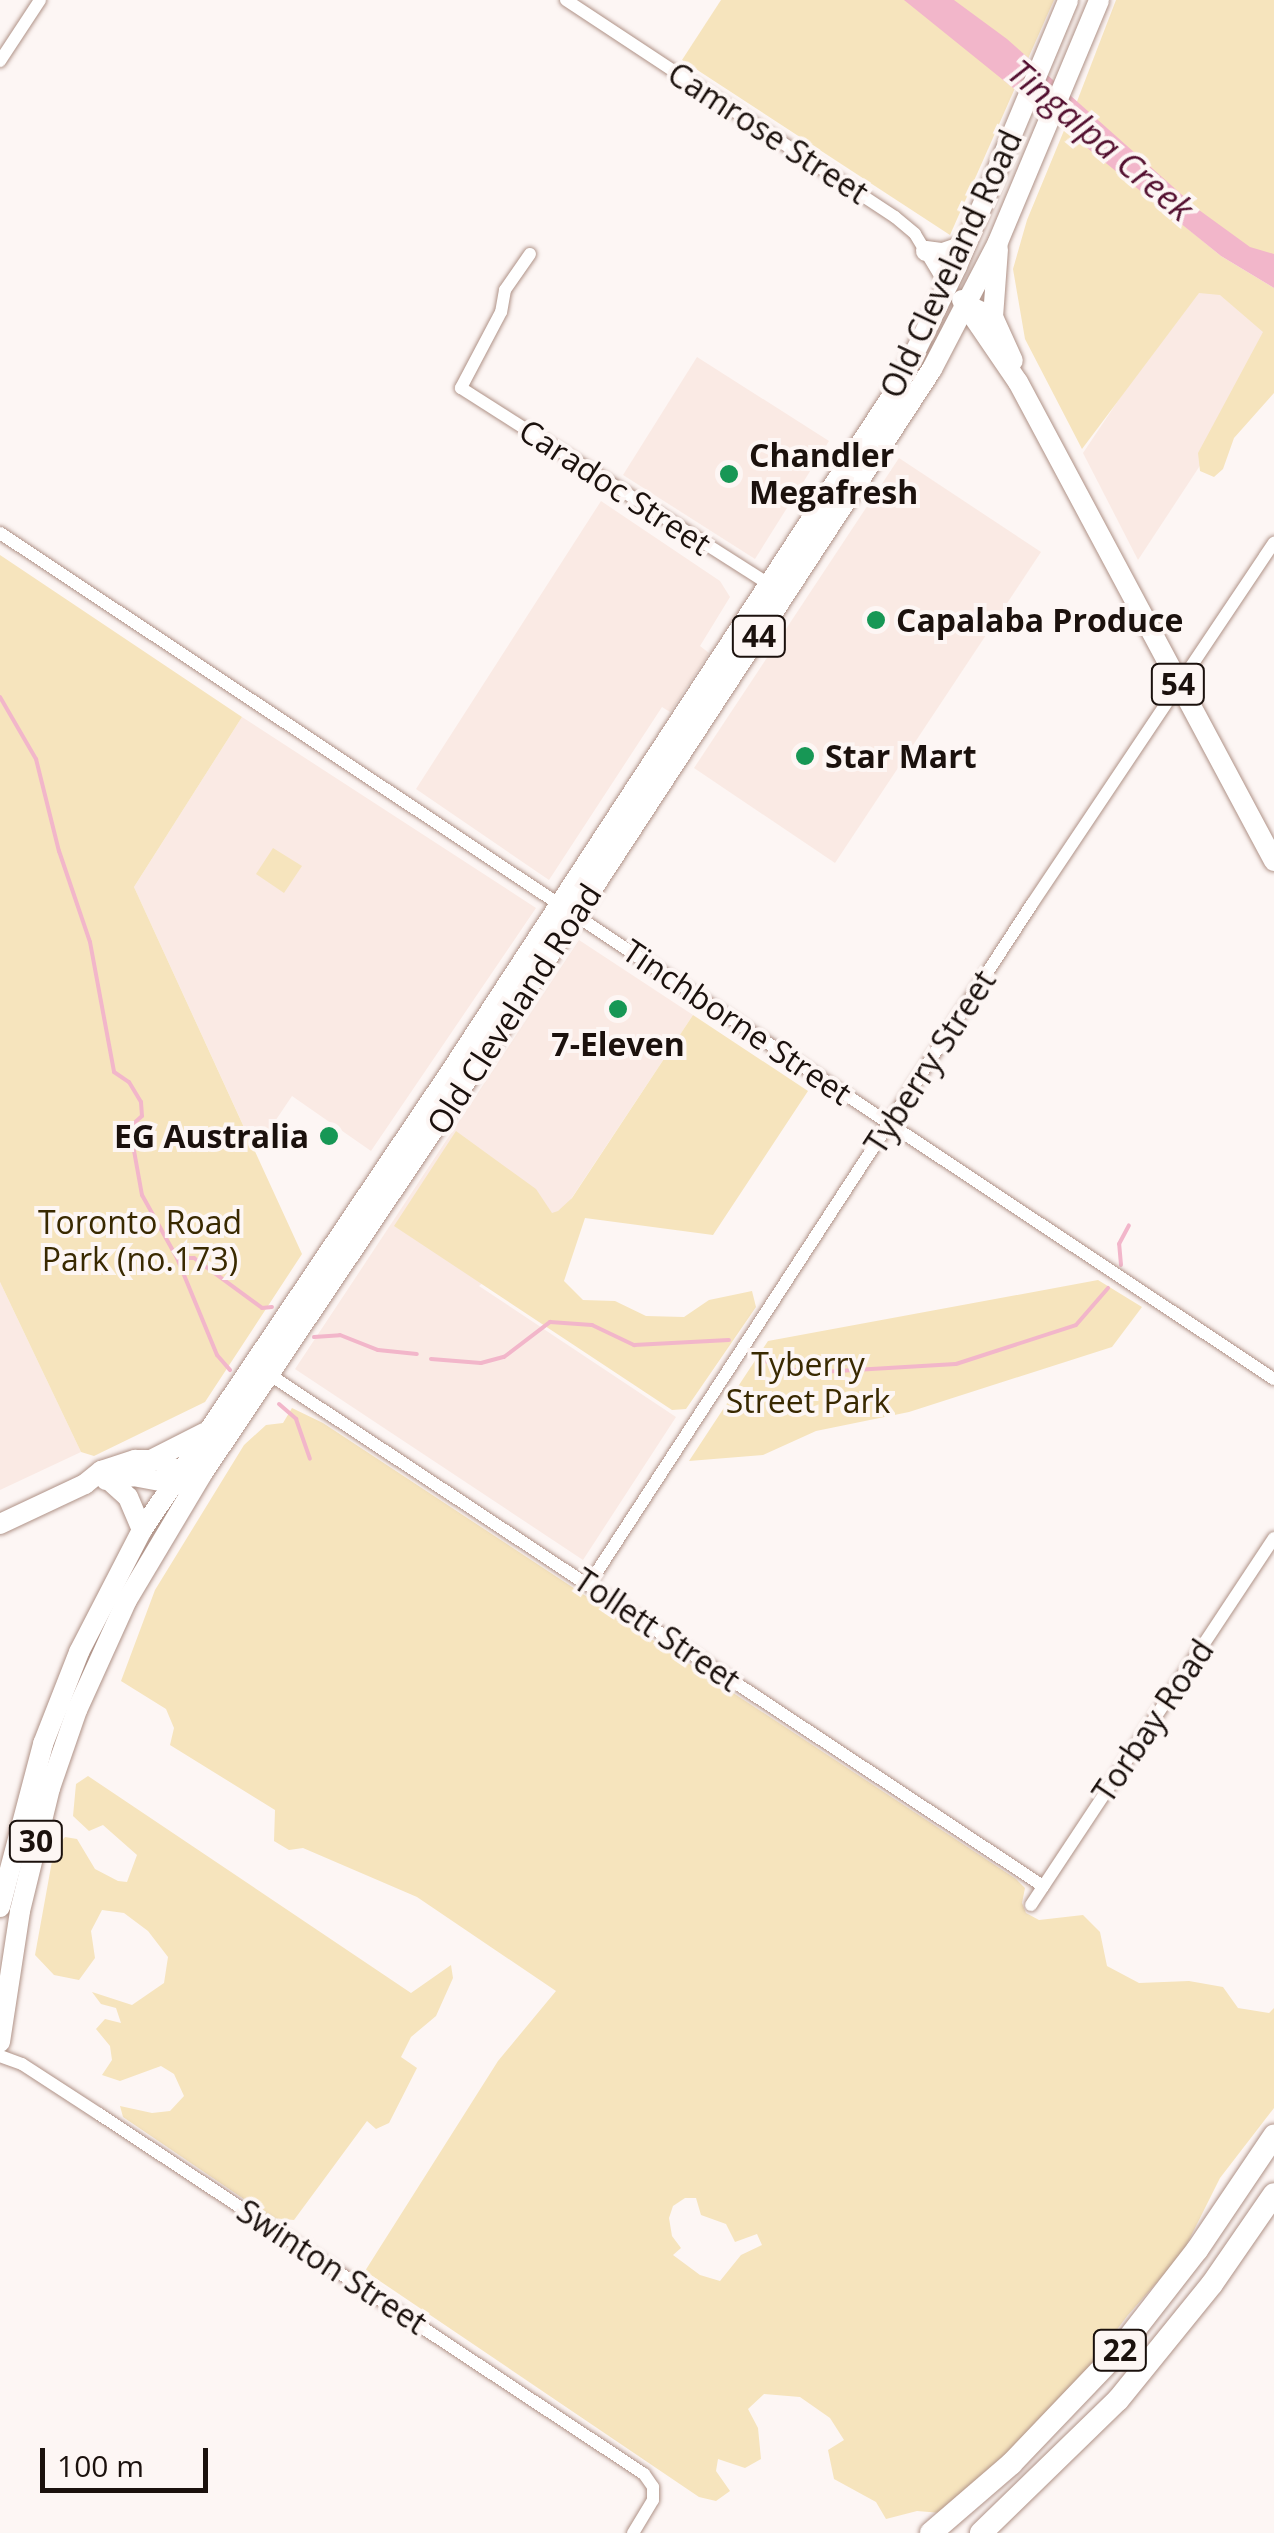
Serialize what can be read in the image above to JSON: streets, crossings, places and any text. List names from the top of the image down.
{
  "streets": {
    "highway": ["22"],
    "main road": [
      "Old Cleveland Road",
      "44",
      "54",
      "30"
    ],
    "street": [
      "Camrose Street",
      "Caradoc Street",
      "Tinchborne Street",
      "Tyberry Street",
      "Tollett Street",
      "Torbay Road",
      "Swinton Street"
    ]
  },
  "crossings": [
    ["Camrose Street", "Old Cleveland Road"],
    ["Camrose Street", "54"],
    ["Old Cleveland Road", "Caradoc Street"],
    ["Old Cleveland Road", "44"],
    ["Old Cleveland Road", "54"],
    ["Old Cleveland Road", "Tinchborne Street"],
    ["Old Cleveland Road", "Tollett Street"],
    ["54", "Tyberry Street"],
    ["Tinchborne Street", "Tyberry Street"],
    ["Tyberry Street", "Tollett Street"],
    ["Tollett Street", "Torbay Road"]
  ],
  "water": ["Tingalpa Creek"],
  "parks": ["Toronto Road Park (no.173)", "Tyberry Street Park"],
  "places": [
    "Chandler Megafresh",
    "Capalaba Produce",
    "Star Mart",
    "7-Eleven",
    "EG Australia"
  ],
  "scale_bar": "100 m"
}
